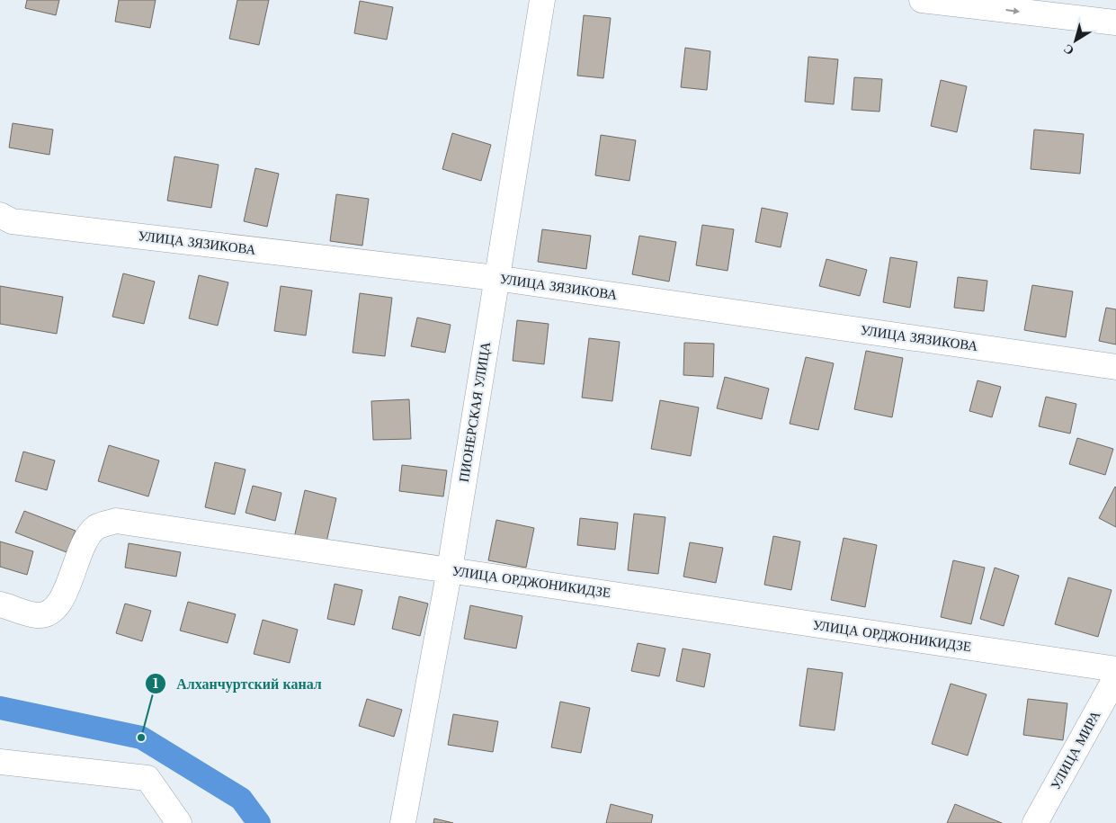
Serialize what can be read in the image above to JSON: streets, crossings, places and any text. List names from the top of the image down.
{
  "streets": {
    "street": [
      "УЛИЦА ЗЯЗИКОВА",
      "ПИОНЕРСКАЯ УЛИЦА",
      "УЛИЦА ОРДЖОНИКИДЗЕ",
      "УЛИЦА МИРА"
    ]
  },
  "crossings": [
    ["УЛИЦА ЗЯЗИКОВА", "ПИОНЕРСКАЯ УЛИЦА"],
    ["ПИОНЕРСКАЯ УЛИЦА", "УЛИЦА ОРДЖОНИКИДЗЕ"]
  ],
  "places": ["Алханчуртский канал"],
  "north": "bottom left"
}
